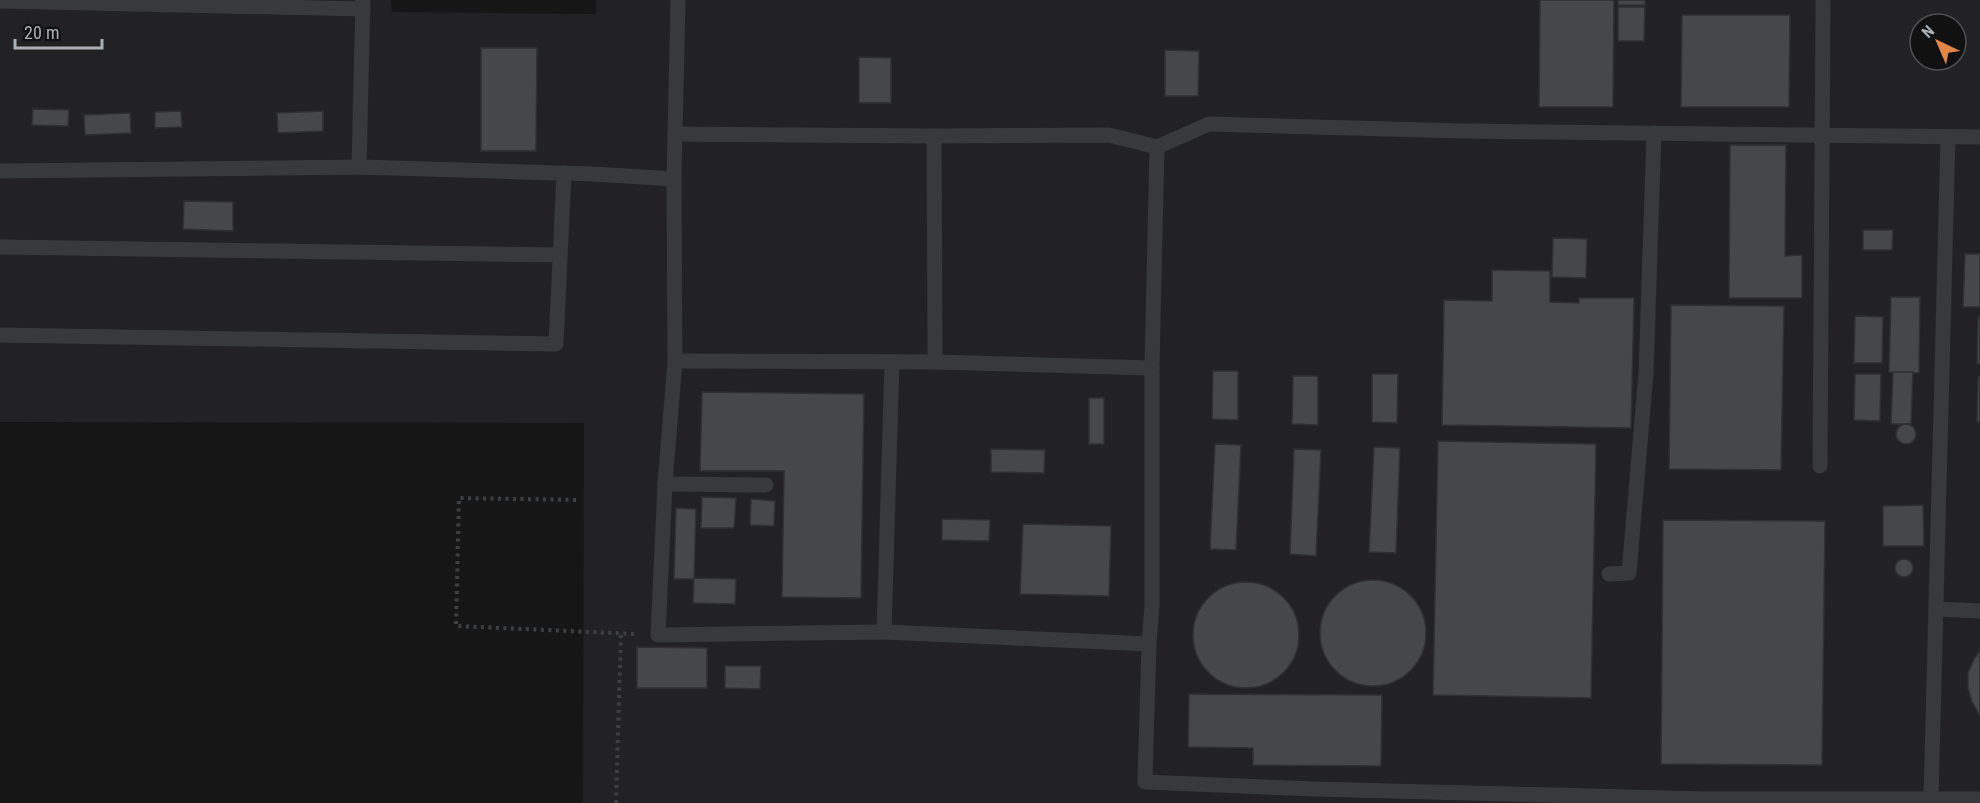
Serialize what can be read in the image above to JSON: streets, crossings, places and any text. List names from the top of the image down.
{
  "scale_bar": "20 m",
  "north": "top left"
}
